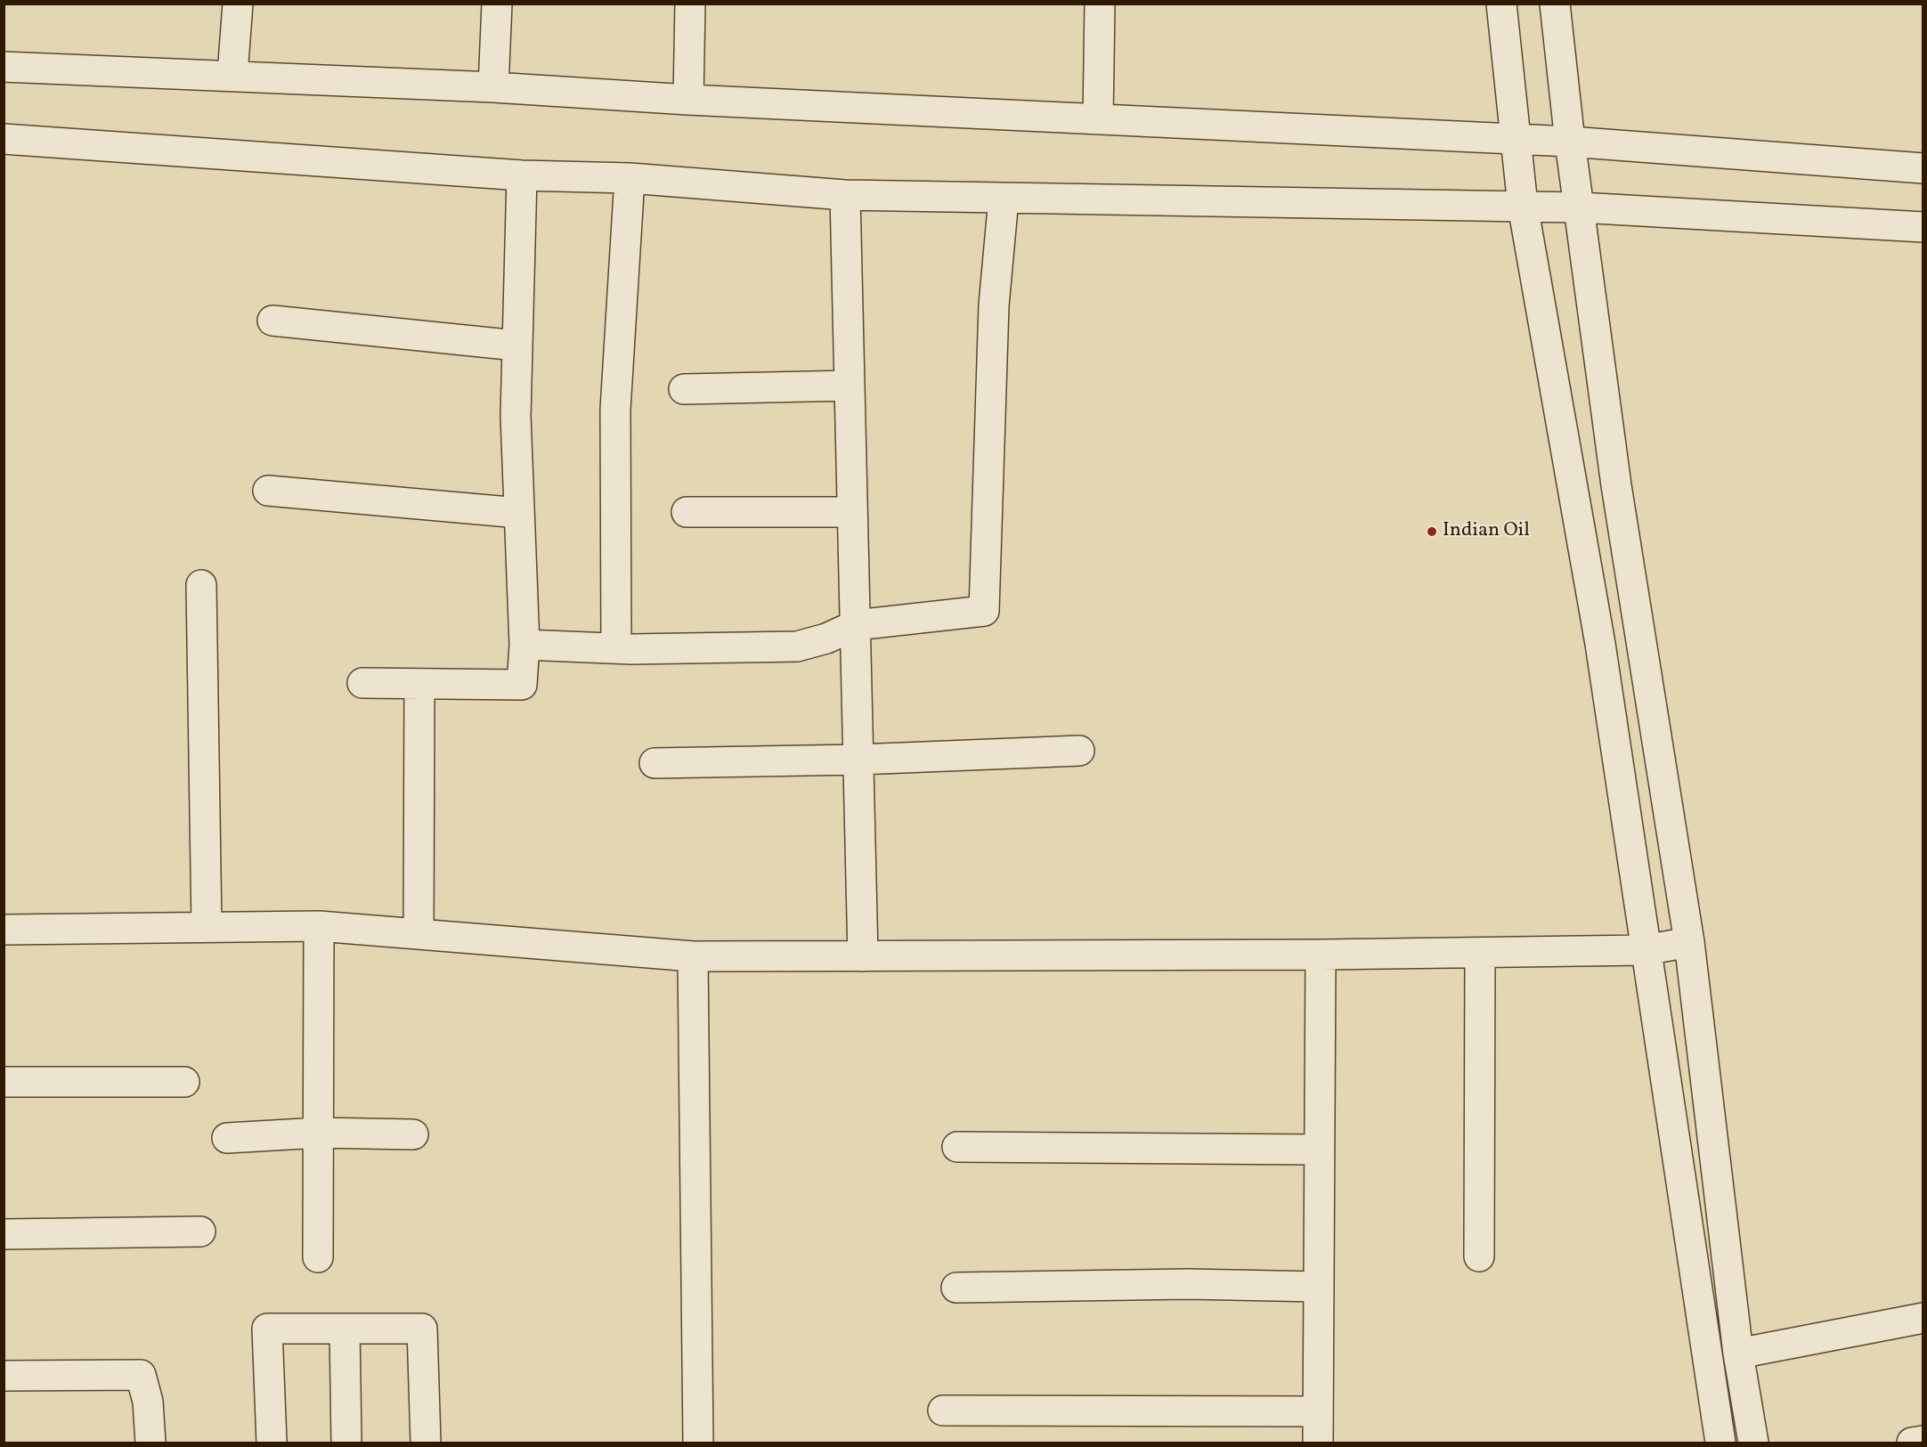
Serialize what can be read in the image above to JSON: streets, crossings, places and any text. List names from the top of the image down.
{
  "places": ["Indian Oil"]
}
